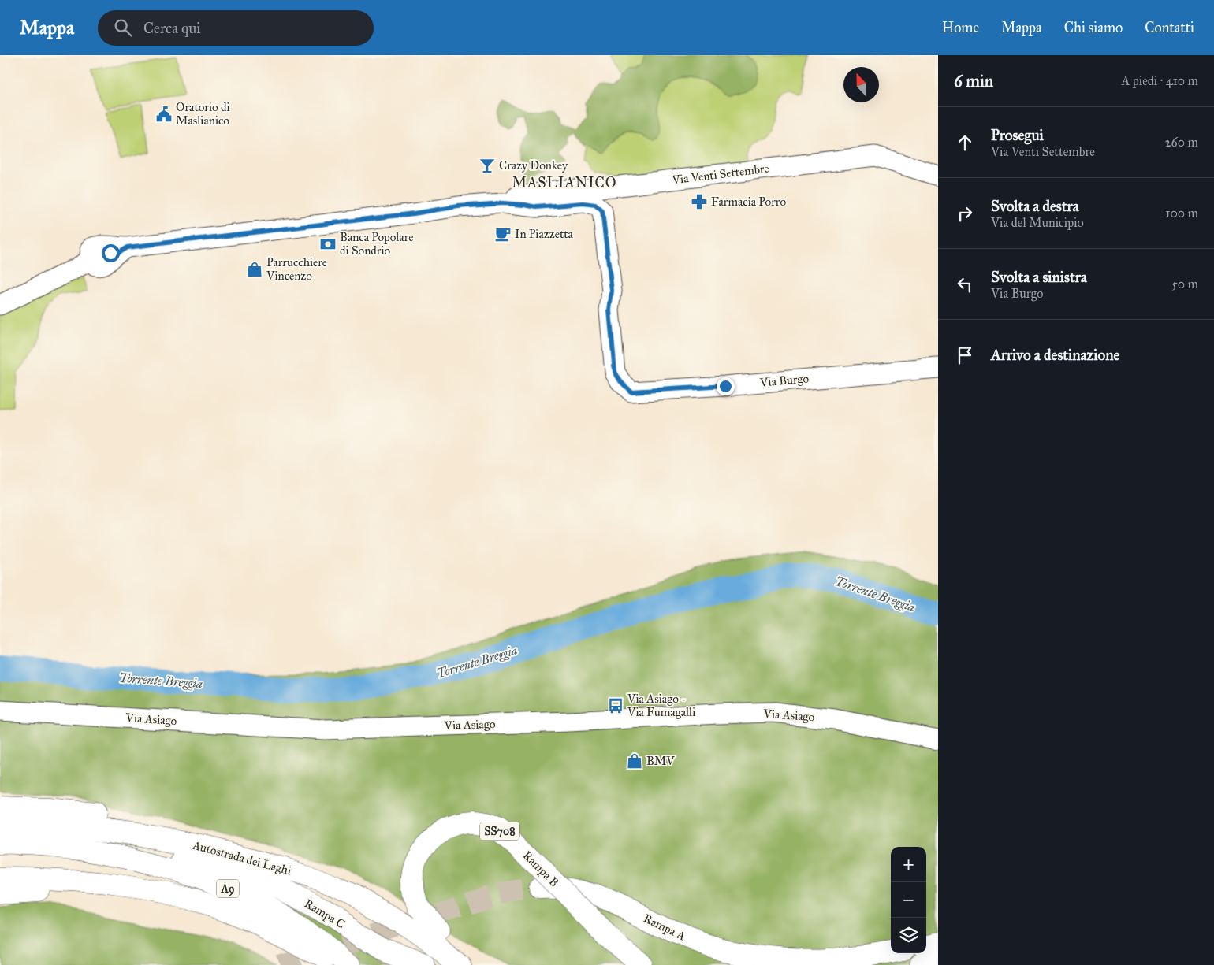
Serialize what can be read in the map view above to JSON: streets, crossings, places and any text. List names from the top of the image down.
{
  "streets": {
    "main road": [
      "SS708",
      "Autostrada dei Laghi",
      "Rampa B",
      "A9",
      "Rampa C",
      "Rampa A"
    ],
    "street": ["Via Venti Settembre", "Via Burgo", "Via Asiago"]
  },
  "crossings": [
    ["Via Venti Settembre", "Via Burgo"],
    ["A9", "Rampa C"]
  ],
  "districts": ["MASLIANICO"],
  "water": ["Torrente Breggia"],
  "places": {
    "public building": ["Oratorio di Maslianico"],
    "bar": ["Crazy Donkey"],
    "pharmacy": ["Farmacia Porro"],
    "cafe": ["In Piazzetta"],
    "bank": ["Banca Popolare di Sondrio"],
    "shop": ["Parrucchiere Vincenzo", "BMV"],
    "bus stop": ["Via Asiago - Via Fumagalli"]
  },
  "north": "top",
  "page": {
    "header": "Mappa",
    "search": "Cerca qui",
    "nav": [
      "Home",
      "Mappa",
      "Chi siamo",
      "Contatti"
    ],
    "heading": ["6 min", "A piedi · 410 m"],
    "list": [
      ["Prosegui", "Via Venti Settembre", "260 m"],
      ["Svolta a destra", "Via del Municipio", "100 m"],
      ["Svolta a sinistra", "Via Burgo", "50 m"],
      "Arrivo a destinazione"
    ],
    "map_buttons": ["+", "−"]
  }
}
